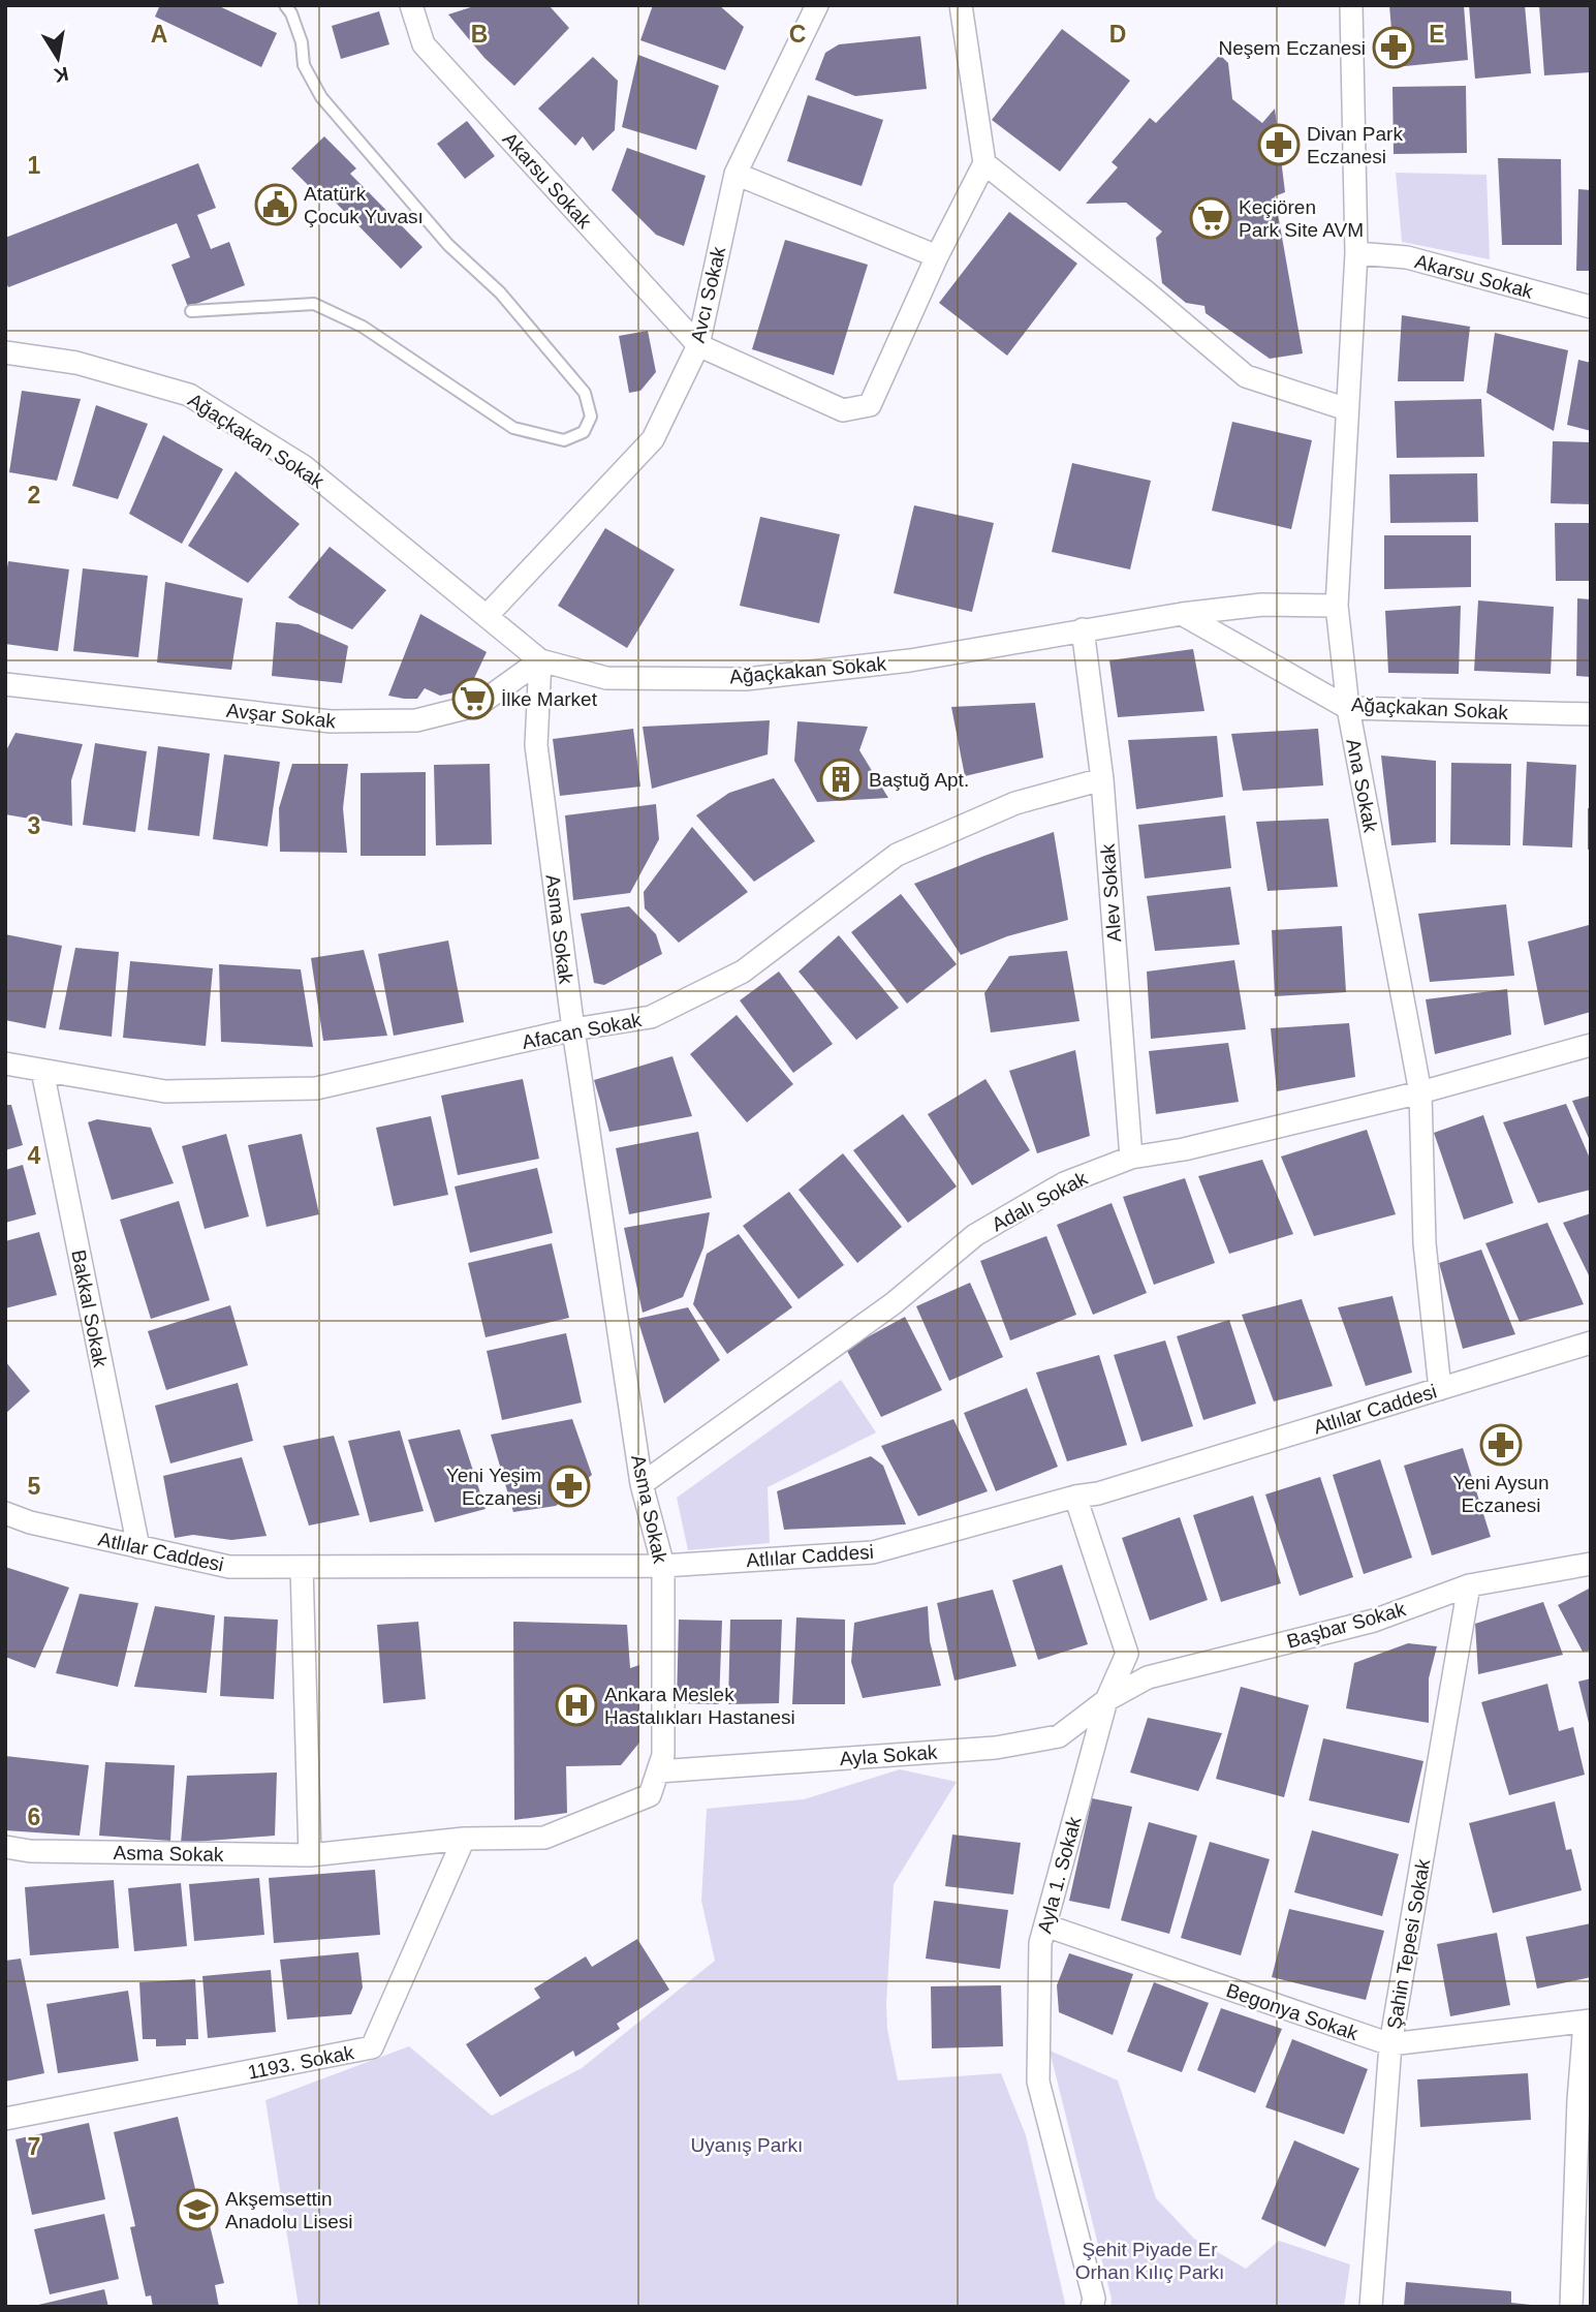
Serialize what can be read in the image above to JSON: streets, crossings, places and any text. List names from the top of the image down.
{
  "streets": {
    "street": [
      "Akarsu Sokak",
      "Avcı Sokak",
      "Ağaçkakan Sokak",
      "Avşar Sokak",
      "Ana Sokak",
      "Alev Sokak",
      "Asma Sokak",
      "Afacan Sokak",
      "Adalı Sokak",
      "Bakkal Sokak",
      "Atlılar Caddesi",
      "Başbar Sokak",
      "Ayla Sokak",
      "Ayla 1. Sokak",
      "Şahin Tepesi Sokak",
      "Begonya Sokak",
      "1193. Sokak"
    ]
  },
  "crossings": [
    ["Akarsu Sokak", "Avcı Sokak"],
    ["Akarsu Sokak", "Ana Sokak"],
    ["Avcı Sokak", "Ağaçkakan Sokak"],
    ["Ağaçkakan Sokak", "Avşar Sokak"],
    ["Ağaçkakan Sokak", "Ana Sokak"],
    ["Ağaçkakan Sokak", "Alev Sokak"],
    ["Ağaçkakan Sokak", "Asma Sokak"],
    ["Avşar Sokak", "Asma Sokak"],
    ["Ana Sokak", "Adalı Sokak"],
    ["Ana Sokak", "Atlılar Caddesi"],
    ["Alev Sokak", "Afacan Sokak"],
    ["Alev Sokak", "Adalı Sokak"],
    ["Asma Sokak", "Afacan Sokak"],
    ["Asma Sokak", "Adalı Sokak"],
    ["Asma Sokak", "Atlılar Caddesi"],
    ["Asma Sokak", "Ayla Sokak"],
    ["Asma Sokak", "1193. Sokak"],
    ["Afacan Sokak", "Bakkal Sokak"],
    ["Bakkal Sokak", "Atlılar Caddesi"],
    ["Atlılar Caddesi", "Ayla 1. Sokak"],
    ["Başbar Sokak", "Ayla Sokak"],
    ["Başbar Sokak", "Ayla 1. Sokak"],
    ["Başbar Sokak", "Şahin Tepesi Sokak"],
    ["Ayla Sokak", "Ayla 1. Sokak"],
    ["Ayla 1. Sokak", "Begonya Sokak"],
    ["Şahin Tepesi Sokak", "Begonya Sokak"]
  ],
  "parks": ["Uyanış Parkı", "Şehit Piyade Er Orhan Kılıç Parkı"],
  "places": {
    "pharmacy": [
      "Neşem Eczanesi",
      "Divan Park Eczanesi",
      "Yeni Aysun Eczanesi",
      "Yeni Yeşim Eczanesi"
    ],
    "public building": ["Atatürk Çocuk Yuvası"],
    "supermarket": ["Keçiören Park Site AVM", "İlke Market"],
    "building": ["Baştuğ Apt."],
    "hospital": ["Ankara Meslek Hastalıkları Hastanesi"],
    "school or university": ["Akşemsettin Anadolu Lisesi"]
  },
  "north": "bottom",
  "grid": {
    "columns": [
      "A",
      "B",
      "C",
      "D",
      "E"
    ],
    "rows": [
      "1",
      "2",
      "3",
      "4",
      "5",
      "6",
      "7"
    ]
  }
}
